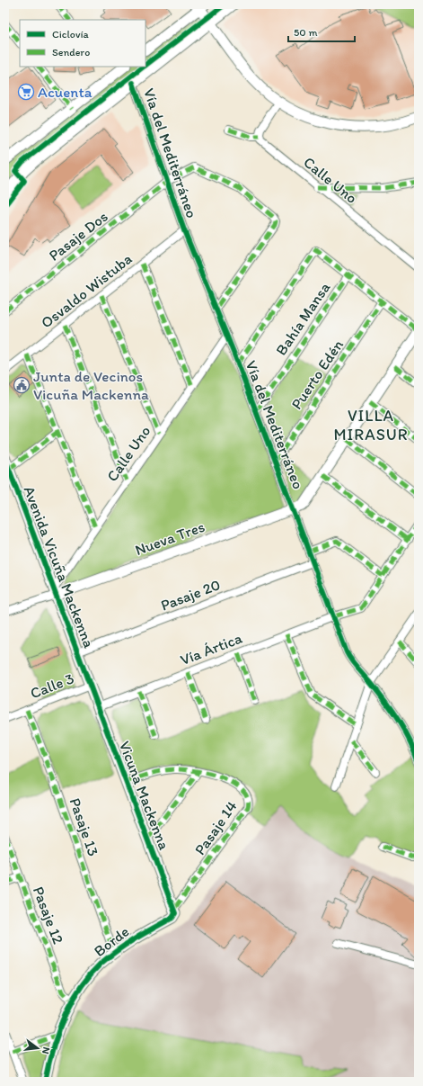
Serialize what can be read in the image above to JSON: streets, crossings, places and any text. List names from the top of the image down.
{
  "streets": {
    "street": [
      "Vía del Mediterráneo",
      "Calle Uno",
      "Pasaje Dos",
      "Osvaldo Wistuba",
      "Bahía Mansa",
      "Puerto Edén",
      "Nueva Tres",
      "Avenida Vicuña Mackenna",
      "Pasaje 20",
      "Vía Ártica",
      "Calle 3",
      "Vicuna Mackenna",
      "Pasaje 13",
      "Pasaje 14",
      "Pasaje 12",
      "Borde"
    ]
  },
  "crossings": [
    ["Vía del Mediterráneo", "Calle Uno"],
    ["Vía del Mediterráneo", "Pasaje Dos"],
    ["Vía del Mediterráneo", "Osvaldo Wistuba"],
    ["Vía del Mediterráneo", "Bahía Mansa"],
    ["Vía del Mediterráneo", "Puerto Edén"],
    ["Vía del Mediterráneo", "Nueva Tres"],
    ["Vía del Mediterráneo", "Pasaje 20"],
    ["Vía del Mediterráneo", "Vía Ártica"],
    ["Calle Uno", "Nueva Tres"],
    ["Calle Uno", "Avenida Vicuña Mackenna"],
    ["Nueva Tres", "Avenida Vicuña Mackenna"],
    ["Avenida Vicuña Mackenna", "Pasaje 20"],
    ["Avenida Vicuña Mackenna", "Calle 3"],
    ["Avenida Vicuña Mackenna", "Vicuna Mackenna"],
    ["Vía Ártica", "Vicuna Mackenna"],
    ["Calle 3", "Vicuna Mackenna"],
    ["Calle 3", "Pasaje 13"],
    ["Vicuna Mackenna", "Pasaje 14"],
    ["Vicuna Mackenna", "Borde"],
    ["Pasaje 13", "Borde"],
    ["Pasaje 14", "Borde"],
    ["Pasaje 12", "Borde"]
  ],
  "districts": ["VILLA MIRASUR"],
  "places": {
    "supermarket": ["Acuenta"],
    "public building": ["Junta de Vecinos Vicuña Mackenna"]
  },
  "legend": ["Ciclovía", "Sendero"],
  "scale_bar": "50 m",
  "north": "right"
}
